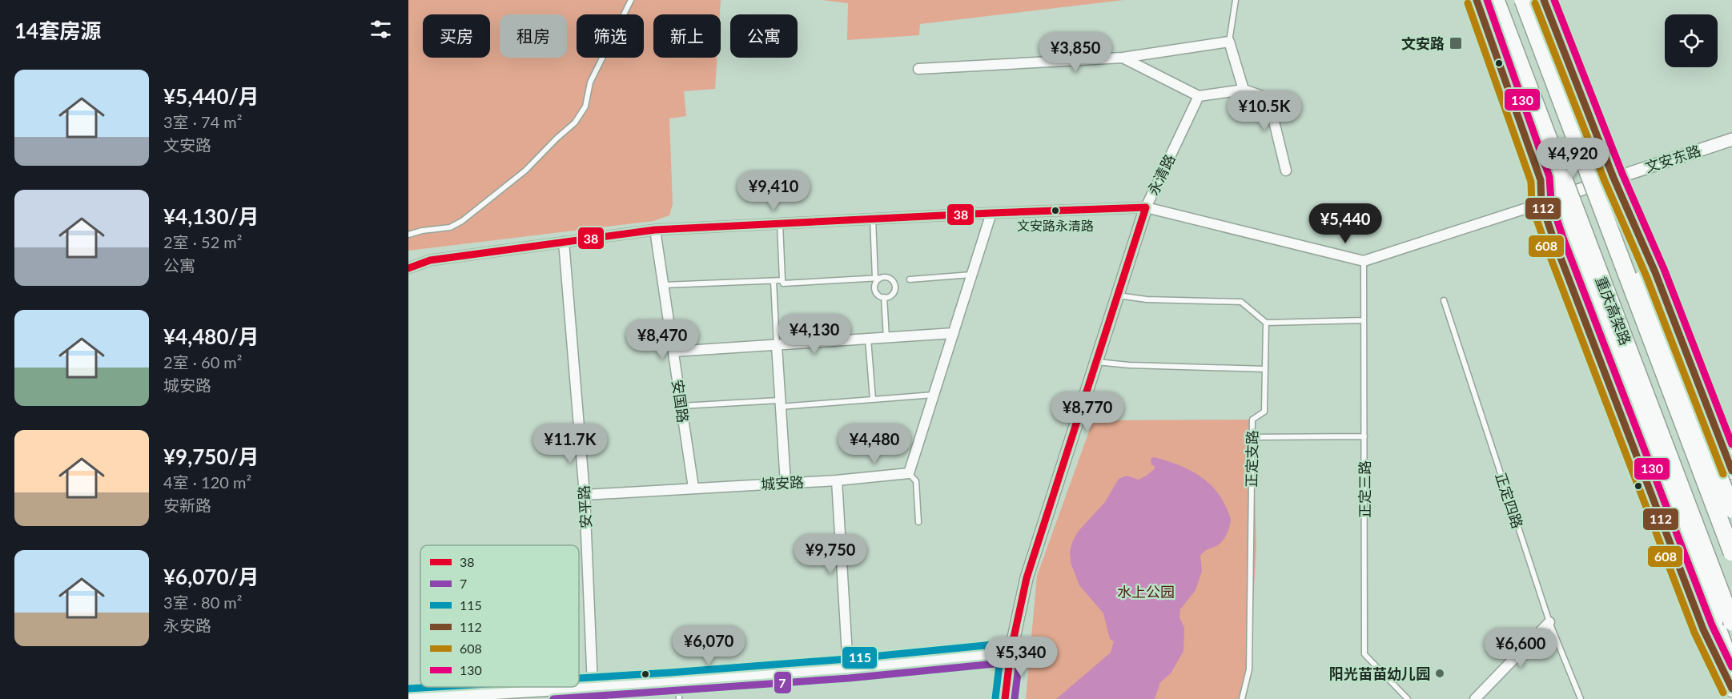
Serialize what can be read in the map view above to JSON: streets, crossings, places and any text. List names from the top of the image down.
{
  "streets": {
    "highway": ["重庆高架路"],
    "street": [
      "文安东路",
      "永清路",
      "安国路",
      "城安路",
      "安平路"
    ],
    "lane": ["正定支路", "正定三路", "正定四路"]
  },
  "crossings": [
    ["安国路", "城安路"],
    ["城安路", "安平路"]
  ],
  "parks": ["水上公园"],
  "places": {
    "transit": ["文安路"],
    "other": ["文安路永清路", "阳光苗苗幼儿园"]
  },
  "lines": [
    "transit line 112",
    "transit line 130",
    "transit line 608",
    "transit line 38",
    "transit line 115",
    "transit line 7"
  ],
  "legend": [
    "38",
    "7",
    "115",
    "112",
    "608",
    "130"
  ],
  "page": {
    "heading": "14套房源",
    "chip": [
      "买房",
      "租房",
      "筛选",
      "新上",
      "公寓"
    ],
    "price": [
      "¥3,850",
      "¥10.5K",
      "¥4,920",
      "¥9,410",
      "¥5,440",
      "¥4,130",
      "¥8,470",
      "¥8,770",
      "¥11.7K",
      "¥4,480",
      "¥9,750",
      "¥6,070",
      "¥6,600",
      "¥5,340"
    ],
    "list": [
      {
        "name": "¥5,440/月",
        "note": "3室 · 74 m² · 文安路"
      },
      {
        "name": "¥4,130/月",
        "note": "2室 · 52 m² · 公寓"
      },
      {
        "name": "¥4,480/月",
        "note": "2室 · 60 m² · 城安路"
      },
      {
        "name": "¥9,750/月",
        "note": "4室 · 120 m² · 安新路"
      },
      {
        "name": "¥6,070/月",
        "note": "3室 · 80 m² · 永安路"
      }
    ]
  }
}
